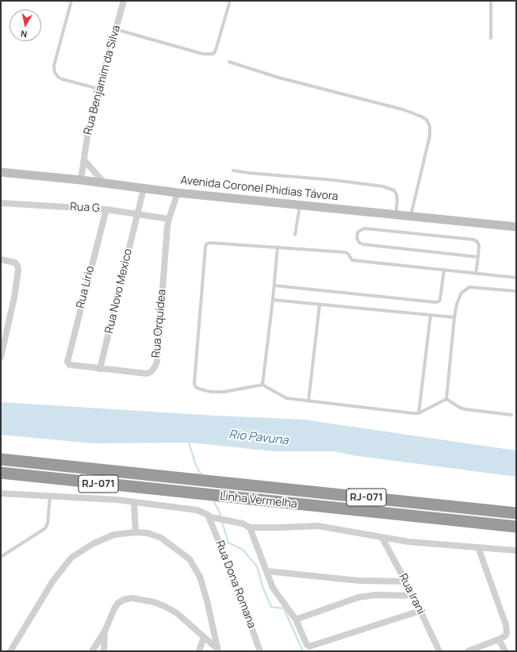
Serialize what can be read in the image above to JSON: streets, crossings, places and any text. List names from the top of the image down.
{
  "streets": {
    "highway": ["RJ-071", "Linha Vermelha"],
    "street": [
      "Rua Benjamim da Silva",
      "Avenida Coronel Phidias Távora",
      "Rua G",
      "Rua Lirio",
      "Rua Novo Mexico",
      "Rua Orquidea",
      "Rua Dona Romana",
      "Rua Irani"
    ]
  },
  "crossings": [
    ["Rua Benjamim da Silva", "Avenida Coronel Phidias Távora"],
    ["Avenida Coronel Phidias Távora", "Rua Orquidea"],
    ["Rua G", "Rua Lirio"],
    ["Rua G", "Rua Novo Mexico"],
    ["Rua G", "Rua Orquidea"],
    ["Rua Lirio", "Rua Orquidea"],
    ["Rua Novo Mexico", "Rua Orquidea"]
  ],
  "water": ["Rio Pavuna"],
  "north": "bottom"
}
